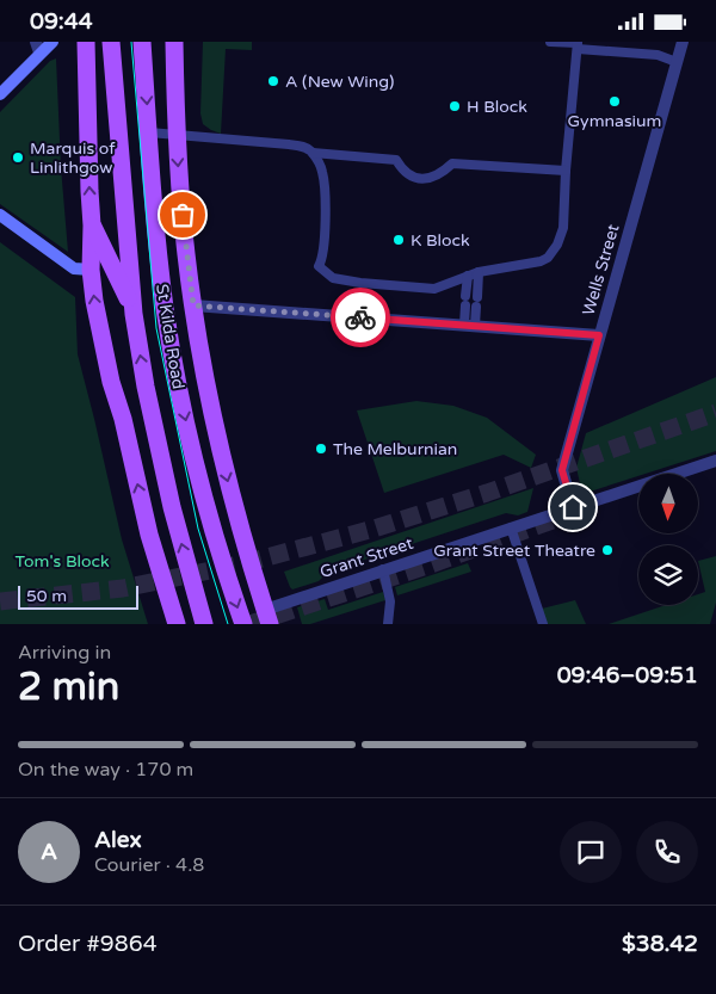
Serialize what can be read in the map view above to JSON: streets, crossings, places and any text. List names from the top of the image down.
{
  "streets": {
    "main road": ["St Kilda Road"],
    "street": ["Wells Street", "Grant Street"]
  },
  "crossings": [
    ["Wells Street", "Grant Street"],
    ["St Kilda Road", "Grant Street"]
  ],
  "parks": ["Tom's Block"],
  "places": [
    "A (New Wing)",
    "Gymnasium",
    "H Block",
    "Marquis of Linlithgow",
    "K Block",
    "The Melburnian",
    "Grant Street Theatre"
  ],
  "scale_bar": "50 m",
  "north": "bottom",
  "page": {
    "status": "09:44",
    "scale": "50 m",
    "heading": ["2 min", "Arriving in", "09:46–09:51"],
    "panel": [
      "Alex",
      "Courier · 4.8",
      "Order #9864",
      "$38.42"
    ],
    "bar": "On the way · 170 m",
    "round": "A"
  }
}
